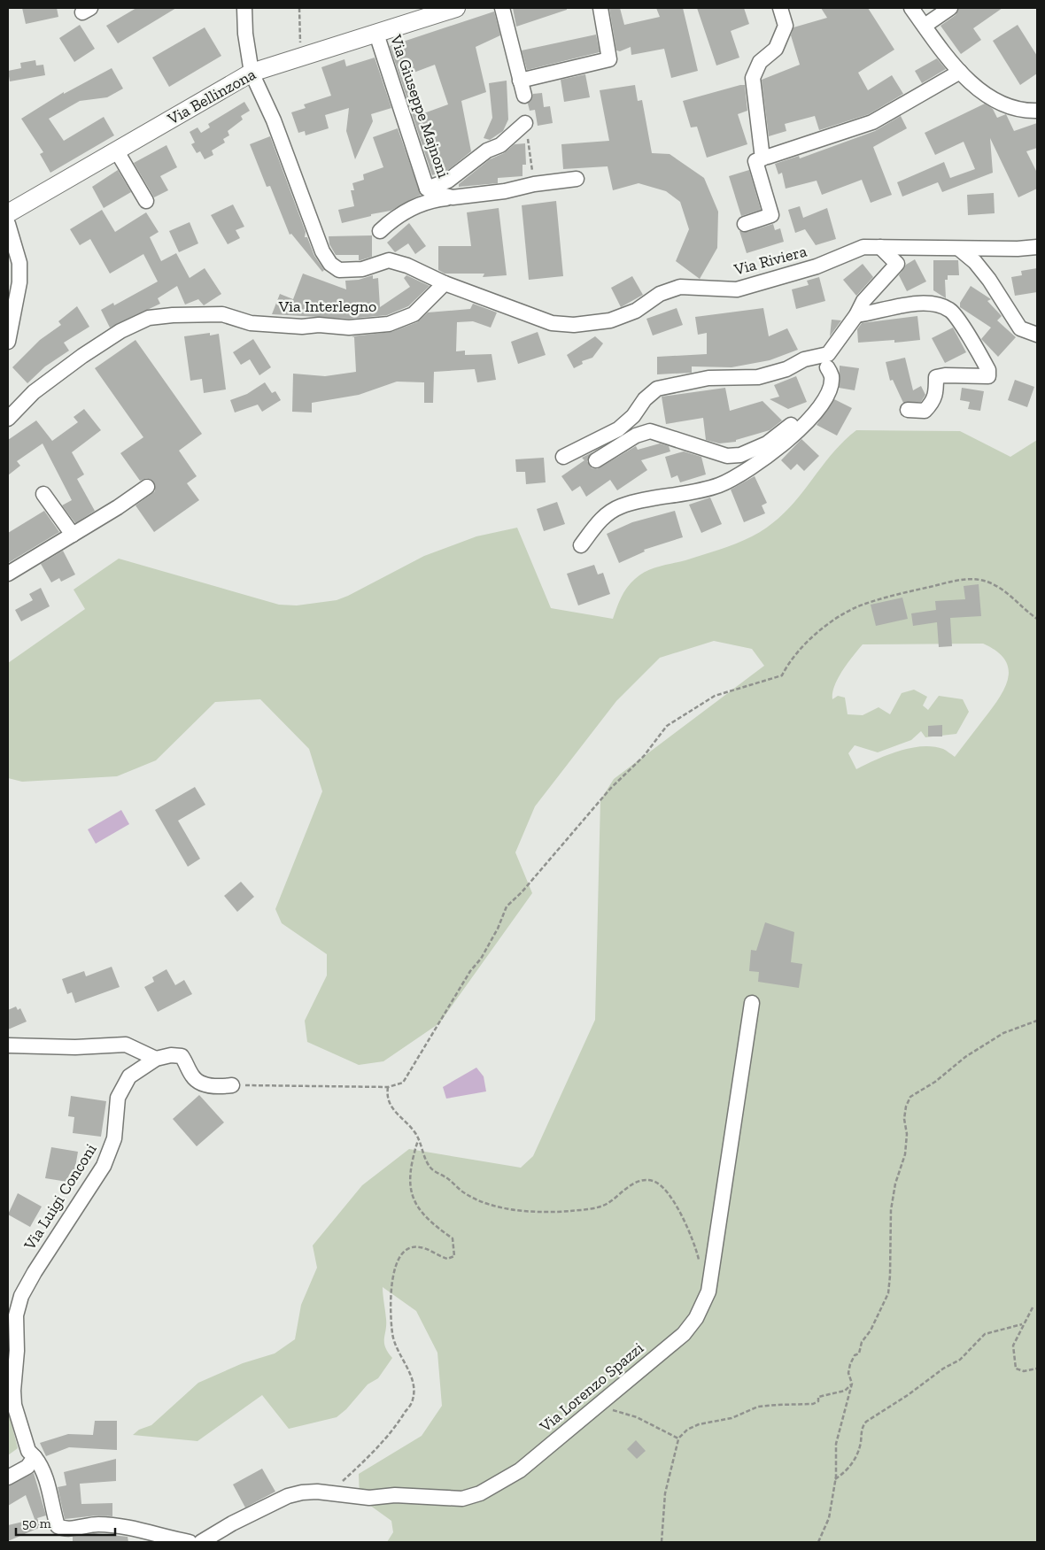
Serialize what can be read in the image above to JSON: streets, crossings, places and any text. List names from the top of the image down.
{
  "streets": {
    "main road": ["Via Bellinzona"],
    "street": [
      "Via Giuseppe Majnoni",
      "Via Riviera",
      "Via Interlegno",
      "Via Luigi Conconi",
      "Via Lorenzo Spazzi"
    ]
  },
  "crossings": [
    ["Via Bellinzona", "Via Giuseppe Majnoni"],
    ["Via Riviera", "Via Interlegno"]
  ],
  "scale_bar": "50 m"
}
